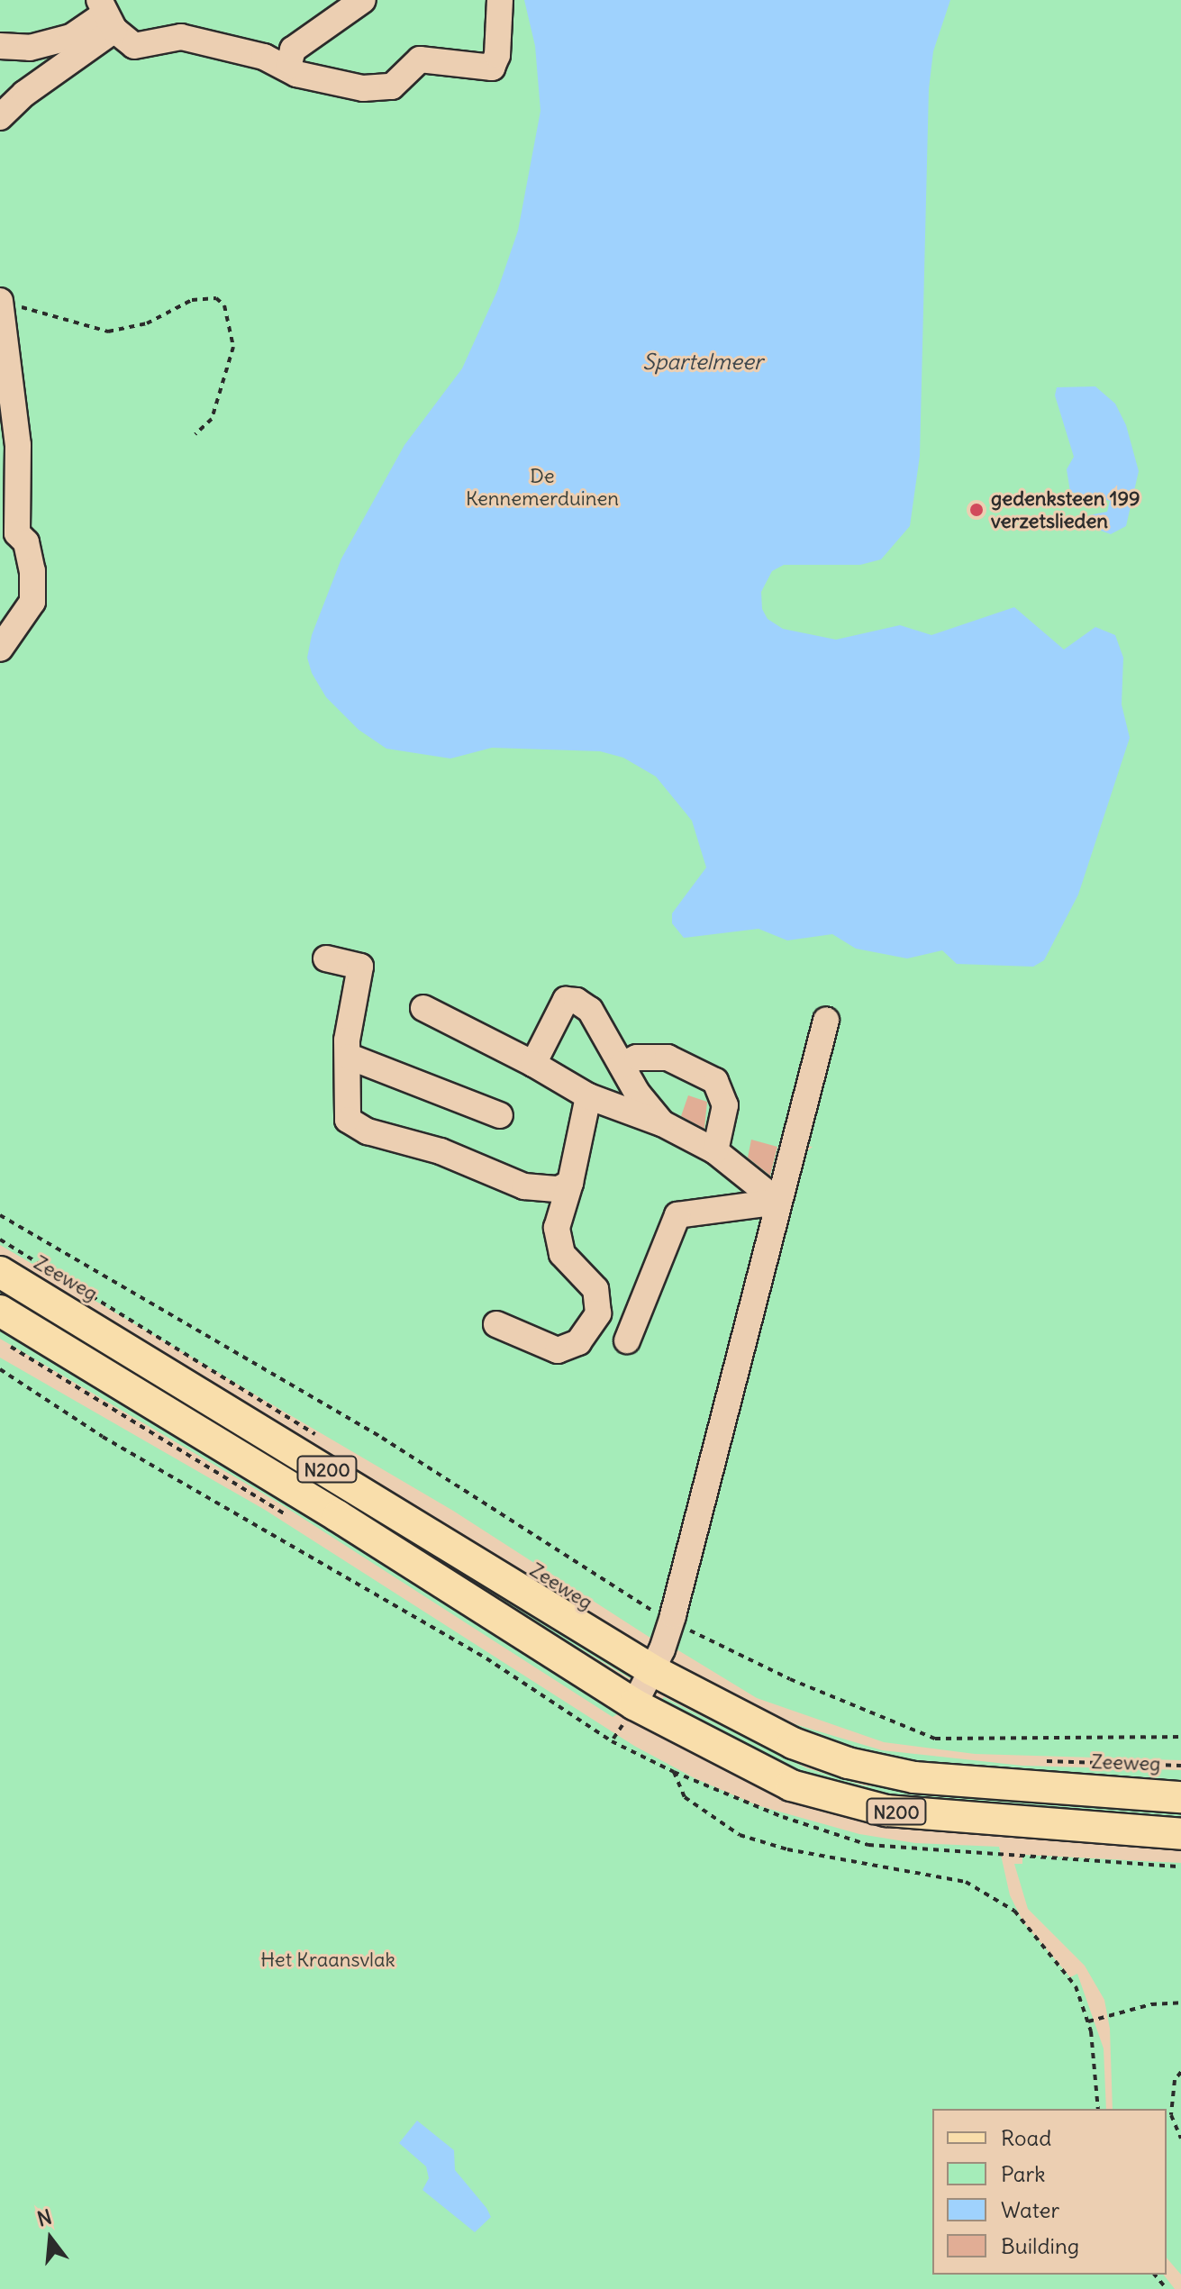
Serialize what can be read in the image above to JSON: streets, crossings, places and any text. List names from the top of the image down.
{
  "streets": {
    "main road": ["Zeeweg", "N200"]
  },
  "water": ["Spartelmeer"],
  "parks": ["De Kennemerduinen", "Het Kraansvlak"],
  "places": ["gedenksteen 199 verzetslieden"],
  "legend": [
    "Road",
    "Park",
    "Water",
    "Building"
  ],
  "north": "top"
}
